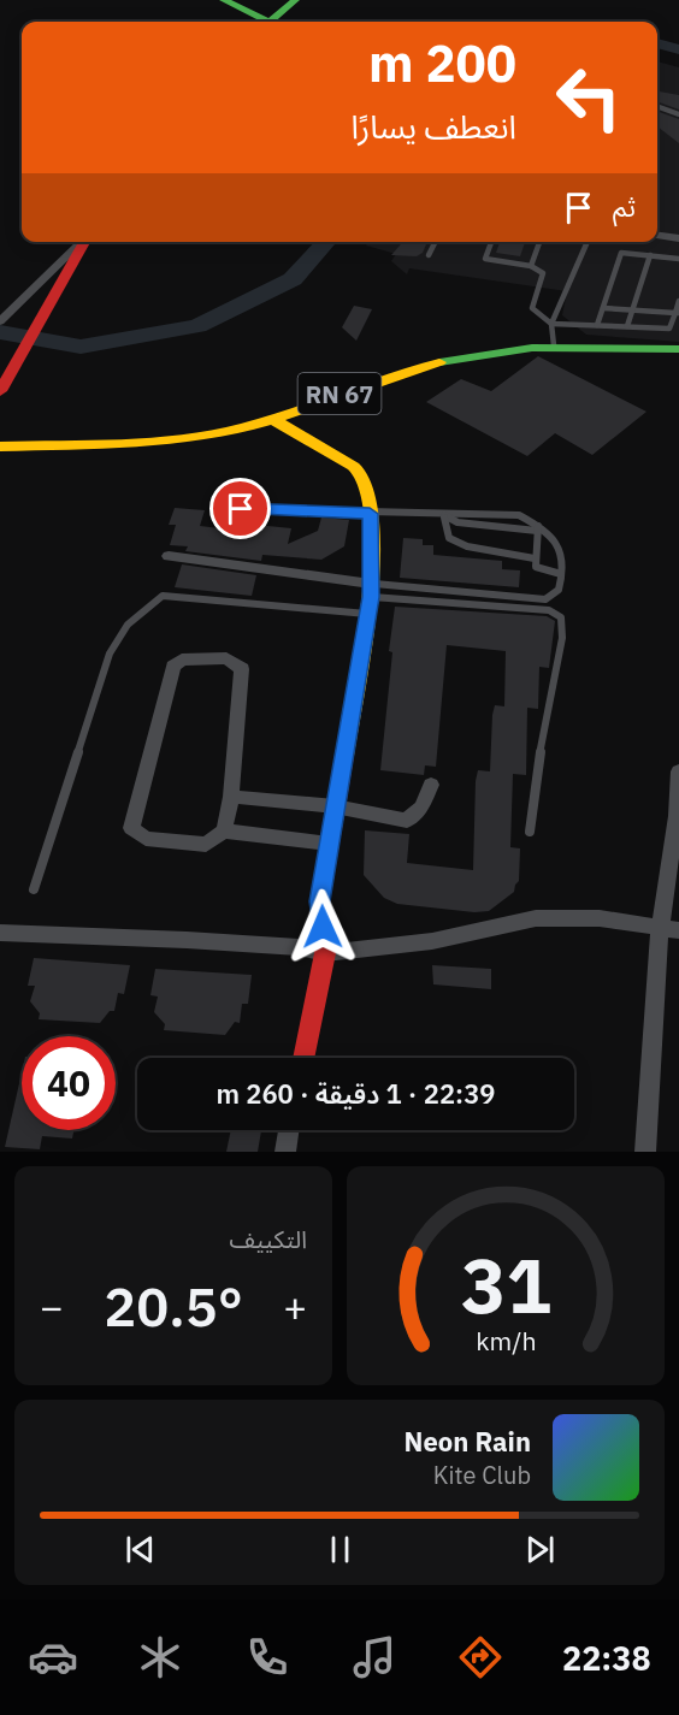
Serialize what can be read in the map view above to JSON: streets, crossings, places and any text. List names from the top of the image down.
{
  "streets": {
    "main road": ["RN 67"]
  },
  "page": {
    "turn": ["200 m", "انعطف يسارًا"],
    "then": "ثم",
    "limit": "40",
    "trip": "22:39 · 1 دقيقة · 260 m",
    "tile": "التكييف",
    "heat": ["−", "20.5°", "+"],
    "song": ["Neon Rain", "Kite Club"],
    "tabs": "22:38",
    "gauge": ["31", "km/h"]
  }
}
